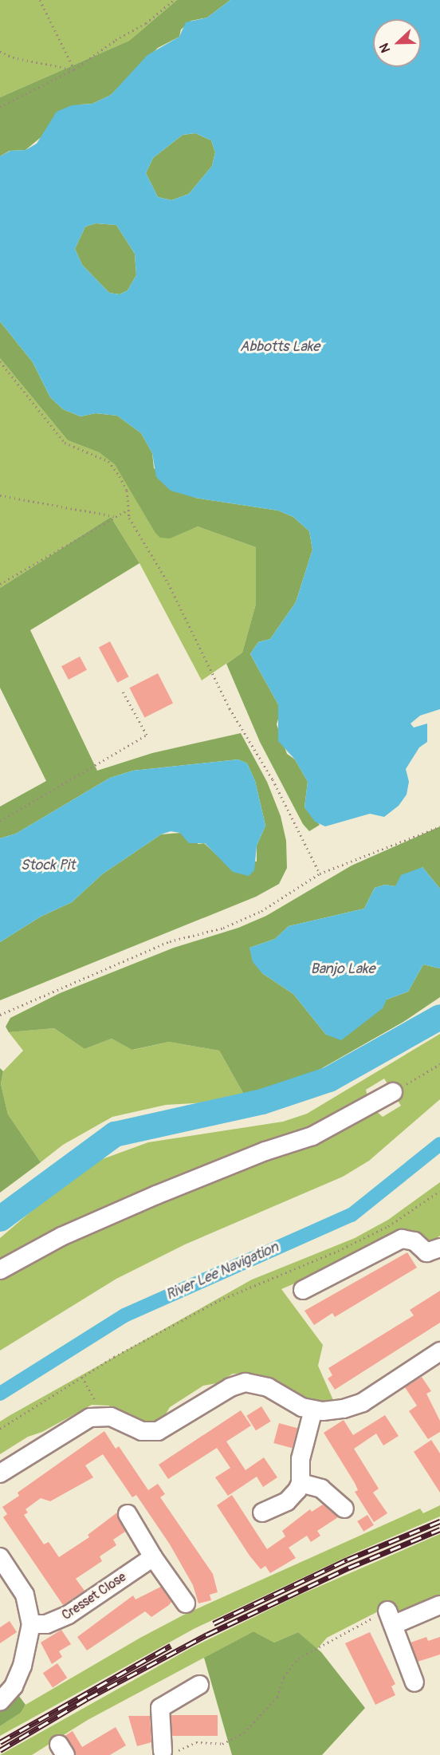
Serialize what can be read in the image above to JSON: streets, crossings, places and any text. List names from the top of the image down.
{
  "streets": {
    "street": ["Cresset Close"]
  },
  "water": [
    "Abbotts Lake",
    "Stock Pit",
    "Banjo Lake",
    "River Lee Navigation"
  ],
  "north": "left"
}
